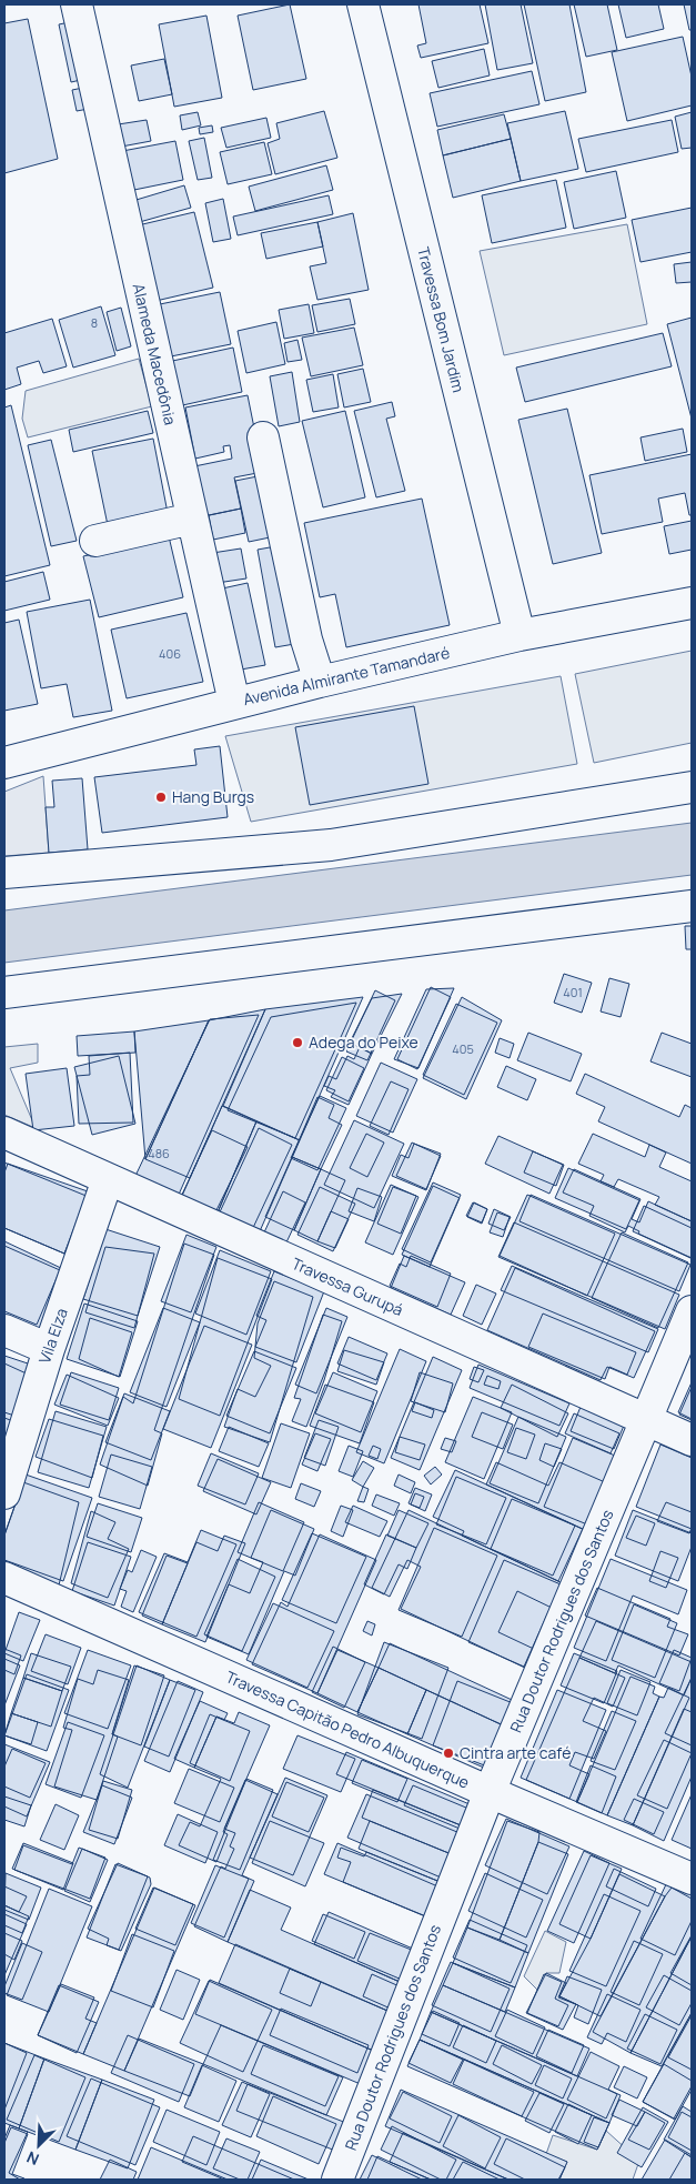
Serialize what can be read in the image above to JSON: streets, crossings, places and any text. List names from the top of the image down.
{
  "streets": {
    "street": [
      "Travessa Bom Jardim",
      "Alameda Macedônia",
      "Avenida Almirante Tamandaré",
      "Travessa Gurupá",
      "Vila Elza",
      "Rua Doutor Rodrigues dos Santos",
      "Travessa Capitão Pedro Albuquerque"
    ]
  },
  "crossings": [
    ["Travessa Bom Jardim", "Avenida Almirante Tamandaré"],
    ["Alameda Macedônia", "Avenida Almirante Tamandaré"],
    ["Travessa Gurupá", "Vila Elza"],
    ["Travessa Gurupá", "Rua Doutor Rodrigues dos Santos"],
    ["Rua Doutor Rodrigues dos Santos", "Travessa Capitão Pedro Albuquerque"]
  ],
  "places": ["Hang Burgs", "Adega do Peixe", "Cintra arte café"],
  "house_numbers": [
    "8",
    "406",
    "401",
    "405",
    "486"
  ],
  "north": "bottom left"
}
